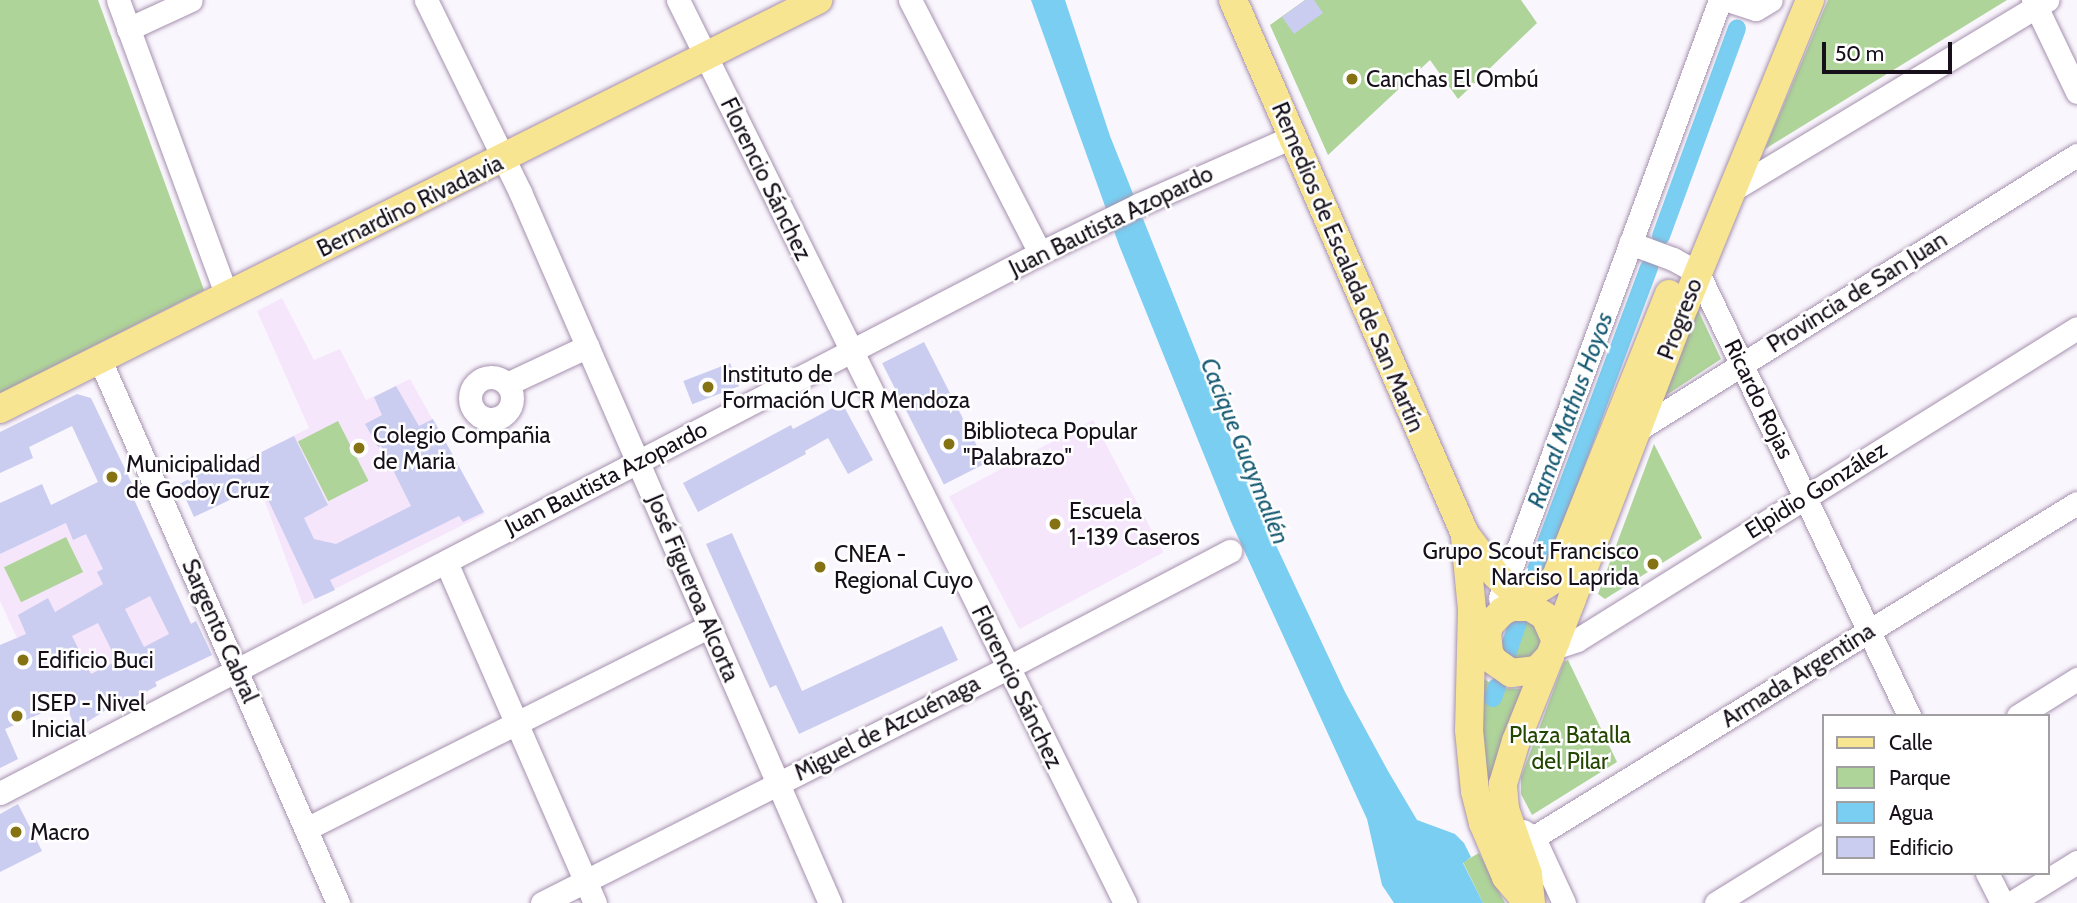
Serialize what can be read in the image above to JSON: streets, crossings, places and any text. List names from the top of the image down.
{
  "streets": {
    "main road": ["Bernardino Rivadavia", "Remedios de Escalada de San Martín", "Progreso"],
    "street": [
      "Florencio Sánchez",
      "Juan Bautista Azopardo",
      "Provincia de San Juan",
      "Ricardo Rojas",
      "Elpidio González",
      "José Figueroa Alcorta",
      "Sargento Cabral",
      "Armada Argentina",
      "Miguel de Azcuénaga"
    ]
  },
  "crossings": [
    ["Florencio Sánchez", "Bernardino Rivadavia"],
    ["Florencio Sánchez", "Juan Bautista Azopardo"],
    ["Florencio Sánchez", "Miguel de Azcuénaga"],
    ["Bernardino Rivadavia", "José Figueroa Alcorta"],
    ["Bernardino Rivadavia", "Sargento Cabral"],
    ["Juan Bautista Azopardo", "Remedios de Escalada de San Martín"],
    ["Juan Bautista Azopardo", "José Figueroa Alcorta"],
    ["Juan Bautista Azopardo", "Sargento Cabral"],
    ["Remedios de Escalada de San Martín", "Progreso"],
    ["Remedios de Escalada de San Martín", "Elpidio González"],
    ["Provincia de San Juan", "Progreso"],
    ["Provincia de San Juan", "Ricardo Rojas"],
    ["Progreso", "Ricardo Rojas"],
    ["Progreso", "Elpidio González"],
    ["Progreso", "Armada Argentina"],
    ["Ricardo Rojas", "Elpidio González"],
    ["Ricardo Rojas", "Armada Argentina"],
    ["José Figueroa Alcorta", "Miguel de Azcuénaga"]
  ],
  "water": ["Ramal Mathus Hoyos", "Cacique Guaymallén"],
  "parks": ["Plaza Batalla del Pilar"],
  "places": [
    "Canchas El Ombú",
    "Instituto de Formación UCR Mendoza",
    "Biblioteca Popular \"Palabrazo\"",
    "Colegio Compañia de Maria",
    "Municipalidad de Godoy Cruz",
    "Escuela 1-139 Caseros",
    "Grupo Scout Francisco Narciso Laprida",
    "CNEA - Regional Cuyo",
    "Edificio Buci",
    "ISEP - Nivel Inicial",
    "Macro"
  ],
  "legend": [
    "Calle",
    "Parque",
    "Agua",
    "Edificio"
  ],
  "scale_bar": "50 m"
}
